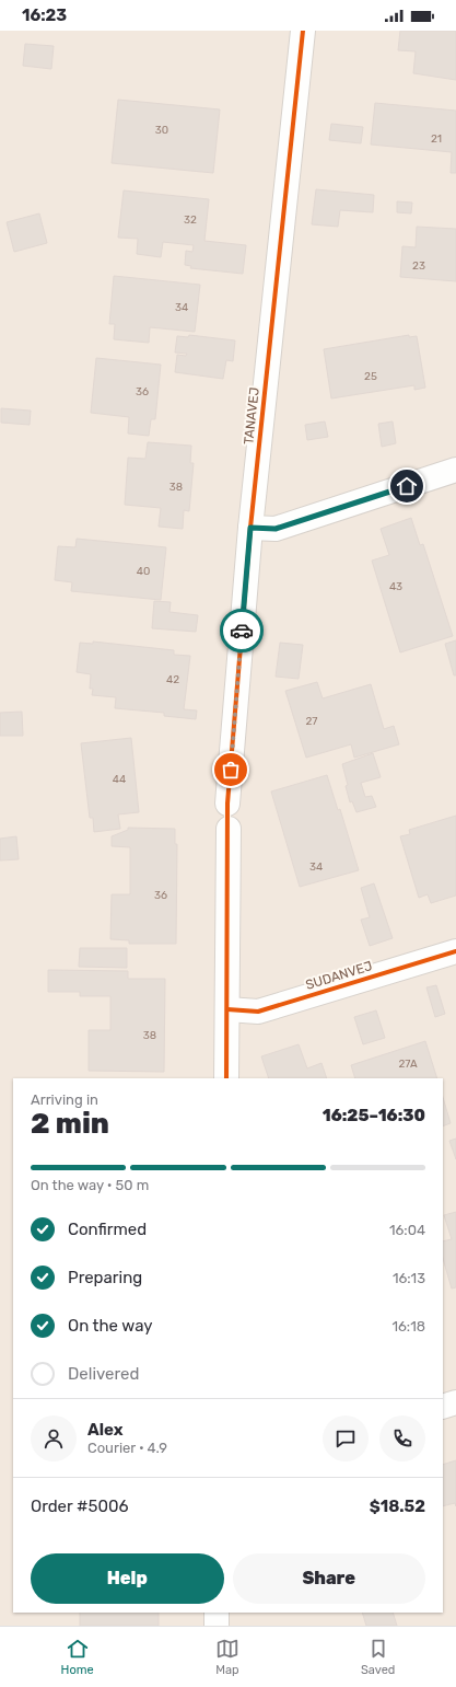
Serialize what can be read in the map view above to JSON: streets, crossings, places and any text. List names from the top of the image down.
{
  "streets": {
    "street": ["TANAVEJ", "SUDANVEJ"]
  },
  "house_numbers": [
    "30",
    "21",
    "32",
    "23",
    "34",
    "25",
    "36",
    "38",
    "40",
    "43",
    "42",
    "27",
    "44",
    "34",
    "36",
    "38",
    "27A"
  ],
  "page": {
    "status": "16:23",
    "heading": ["2 min", "Arriving in", "16:25–16:30"],
    "panel": [
      "Alex",
      "Courier · 4.9",
      "Order #5006",
      "$18.52"
    ],
    "bar": "On the way · 50 m",
    "list": [
      ["Confirmed", "16:04"],
      ["Preparing", "16:13"],
      ["On the way", "16:18"],
      "Delivered"
    ],
    "buttons": ["Help", "Share"],
    "tabs": ["Home", "Map", "Saved"]
  }
}
